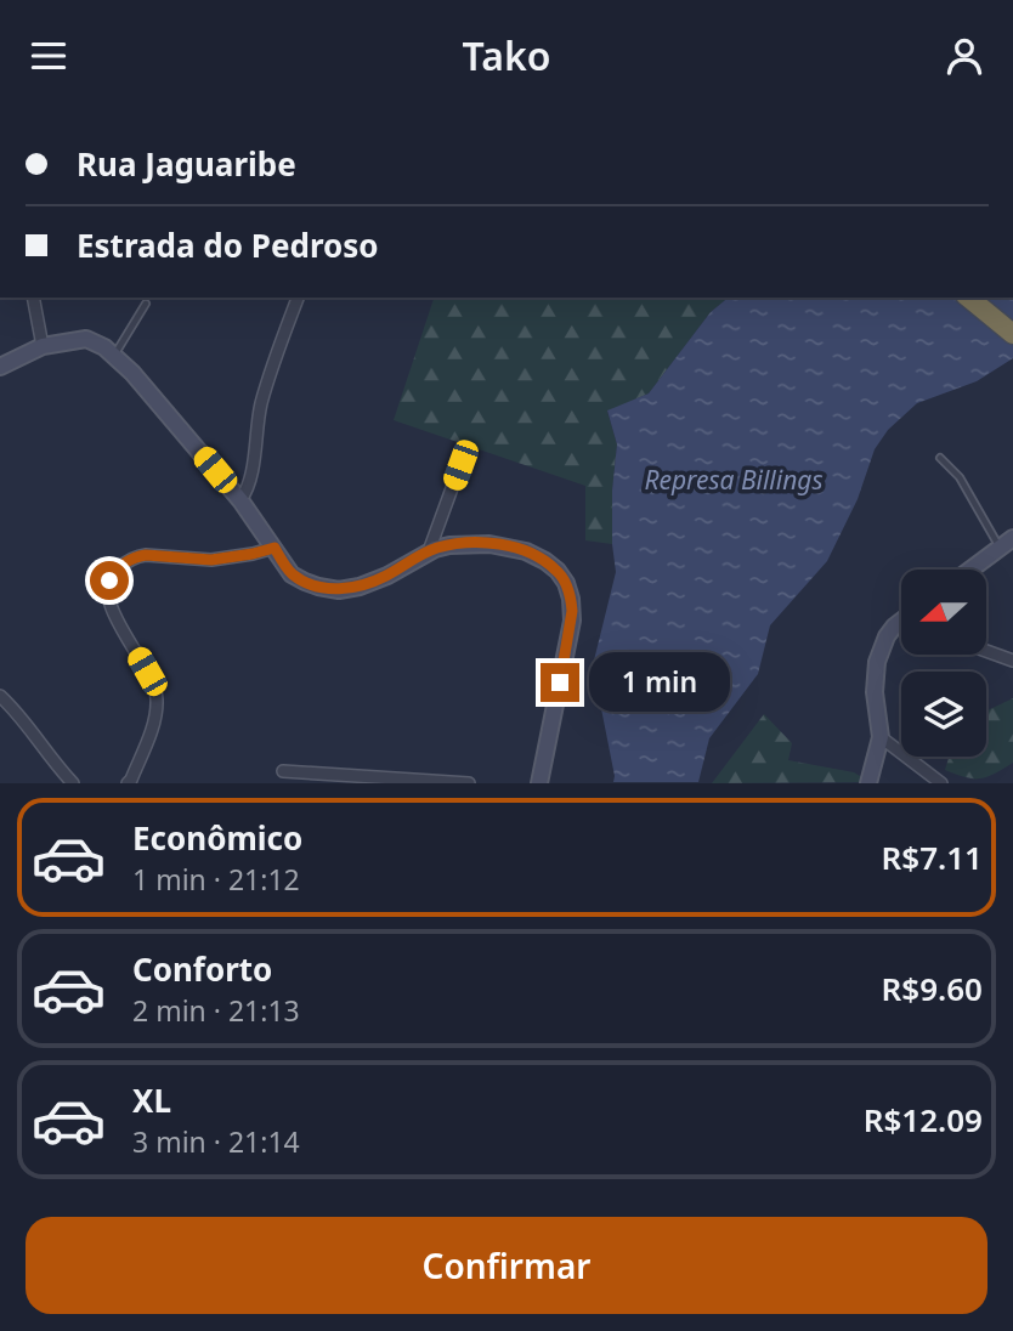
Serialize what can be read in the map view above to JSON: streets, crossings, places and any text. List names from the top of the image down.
{
  "water": ["Represa Billings"],
  "north": "left",
  "page": {
    "header": "Tako",
    "banner": ["Rua Jaguaribe", "Estrada do Pedroso"],
    "bubble": "1 min",
    "list": [
      {
        "name": "Econômico",
        "note": "1 min · 21:12",
        "value": "R$7.11"
      },
      {
        "name": "Conforto",
        "note": "2 min · 21:13",
        "value": "R$9.60"
      },
      {
        "name": "XL",
        "note": "3 min · 21:14",
        "value": "R$12.09"
      }
    ],
    "buttons": "Confirmar"
  }
}
